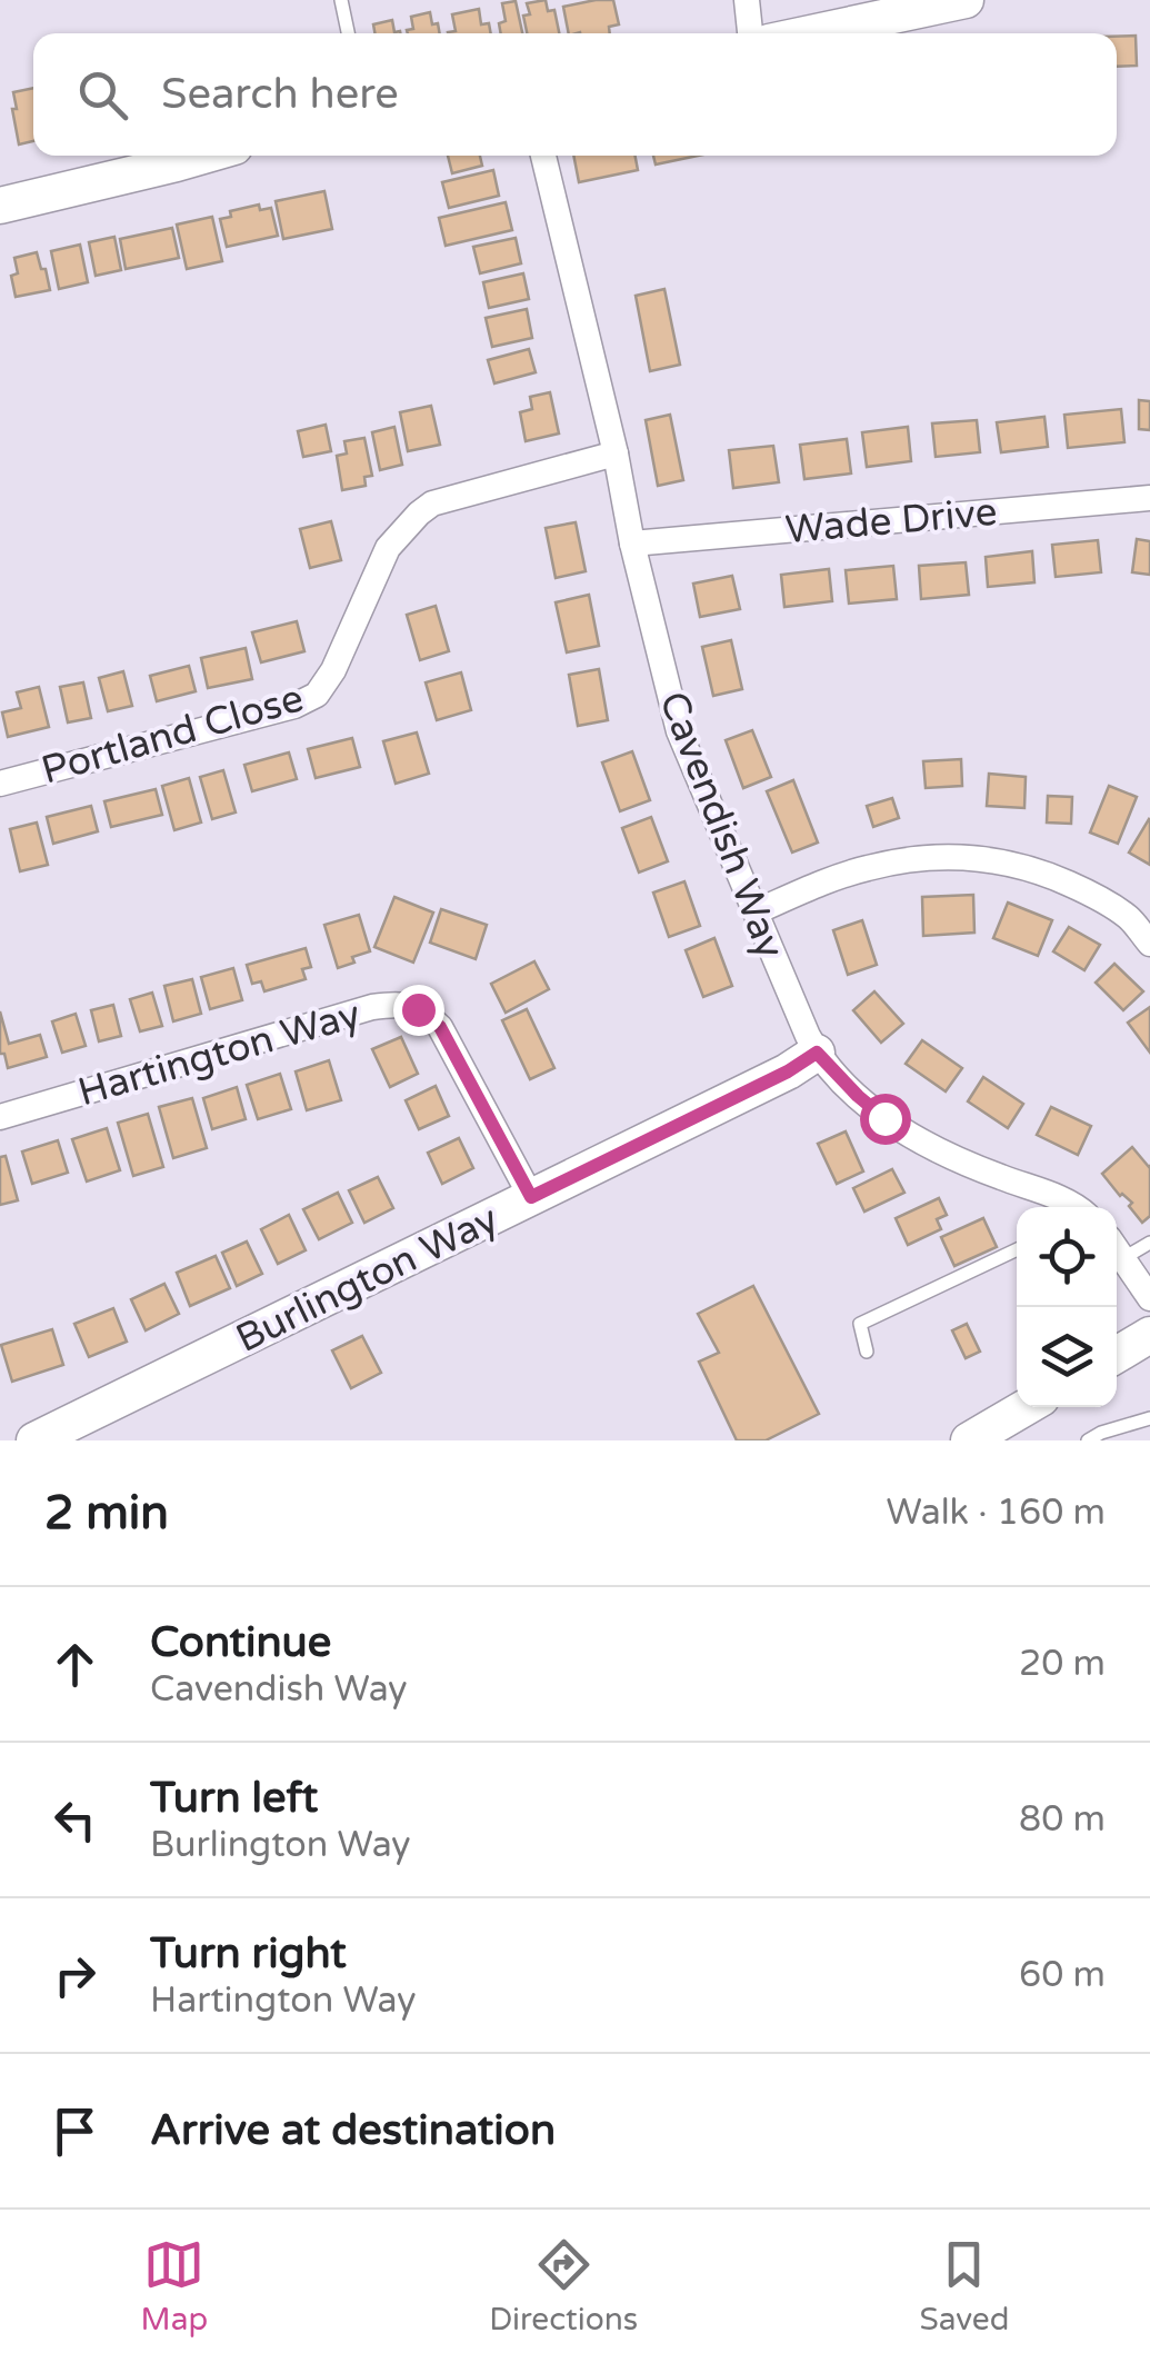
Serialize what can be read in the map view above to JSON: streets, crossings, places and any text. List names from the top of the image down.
{
  "streets": {
    "street": [
      "Wade Drive",
      "Portland Close",
      "Cavendish Way",
      "Hartington Way",
      "Burlington Way"
    ]
  },
  "crossings": [
    ["Wade Drive", "Cavendish Way"],
    ["Portland Close", "Cavendish Way"],
    ["Cavendish Way", "Burlington Way"],
    ["Hartington Way", "Burlington Way"]
  ],
  "page": {
    "search": "Search here",
    "heading": ["2 min", "Walk · 160 m"],
    "list": [
      ["Continue", "Cavendish Way", "20 m"],
      ["Turn left", "Burlington Way", "80 m"],
      ["Turn right", "Hartington Way", "60 m"],
      "Arrive at destination"
    ],
    "nav": ["Map", "Directions", "Saved"]
  }
}
